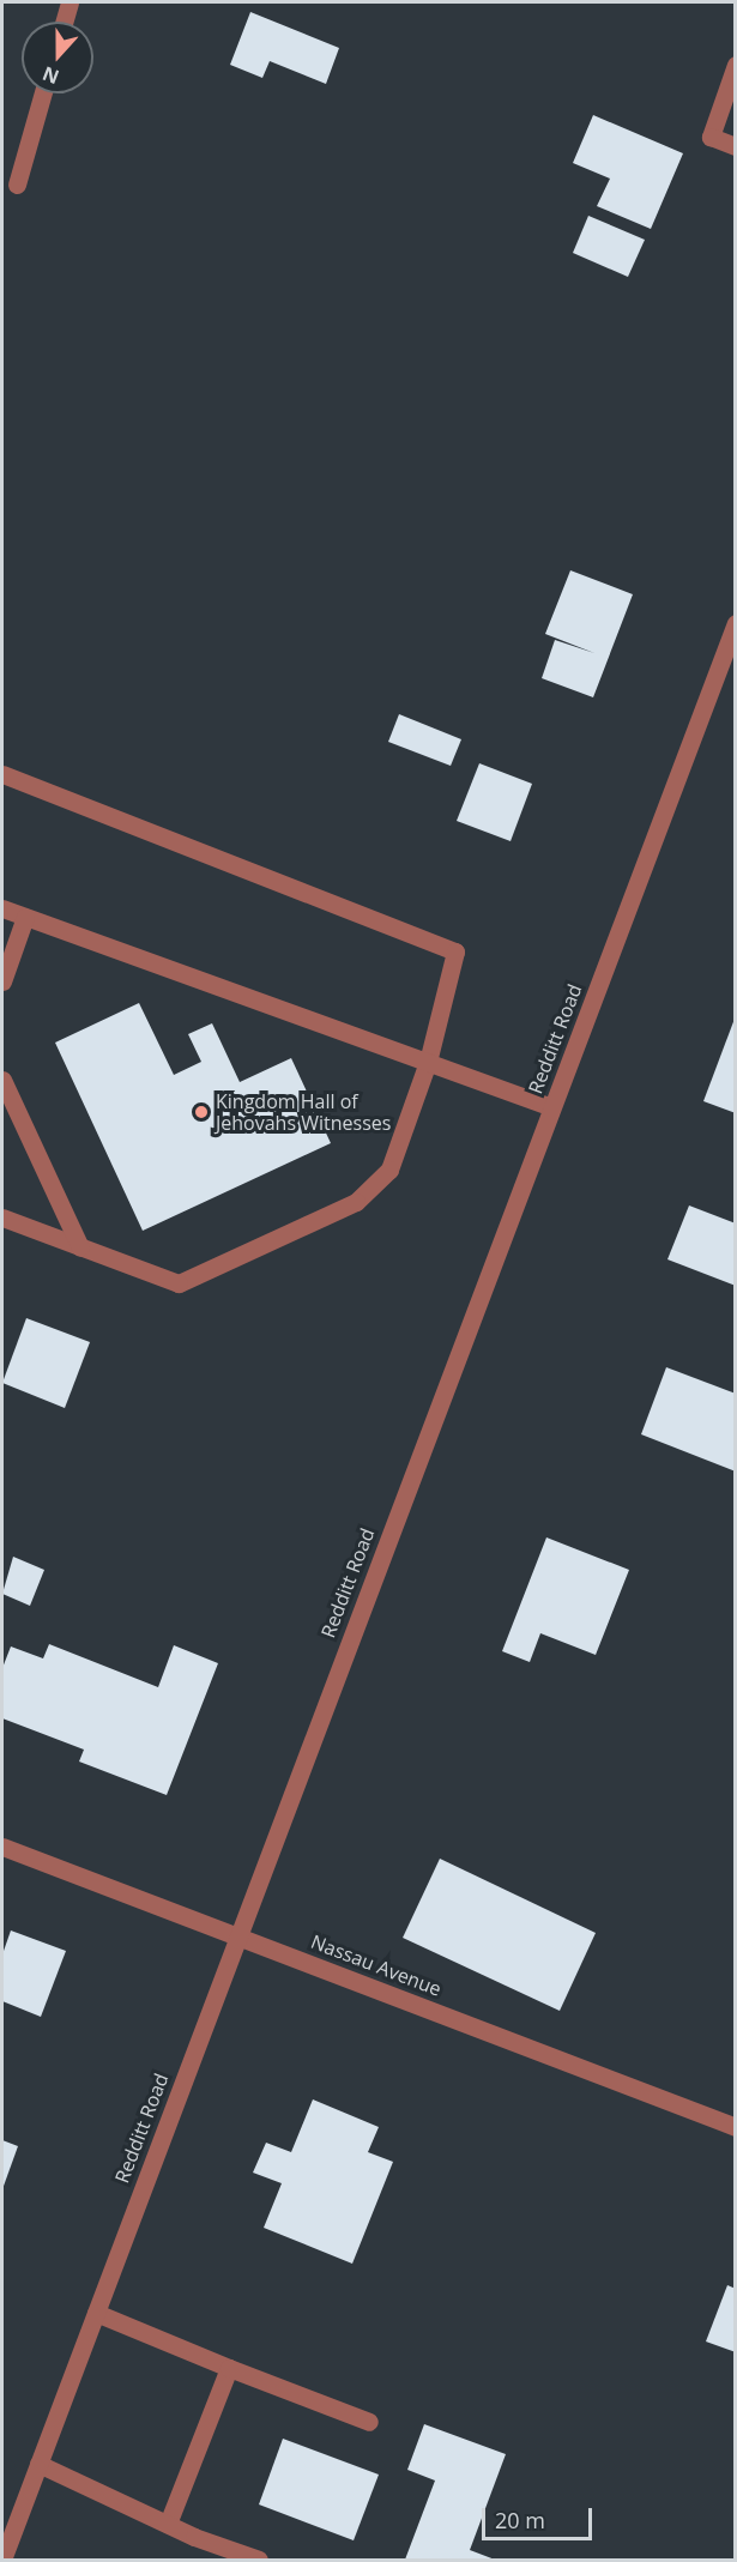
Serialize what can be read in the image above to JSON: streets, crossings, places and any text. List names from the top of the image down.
{
  "streets": {
    "street": ["Redditt Road", "Nassau Avenue"]
  },
  "crossings": [
    ["Redditt Road", "Nassau Avenue"]
  ],
  "places": ["Kingdom Hall of Jehovahs Witnesses"],
  "scale_bar": "20 m",
  "north": "bottom"
}
